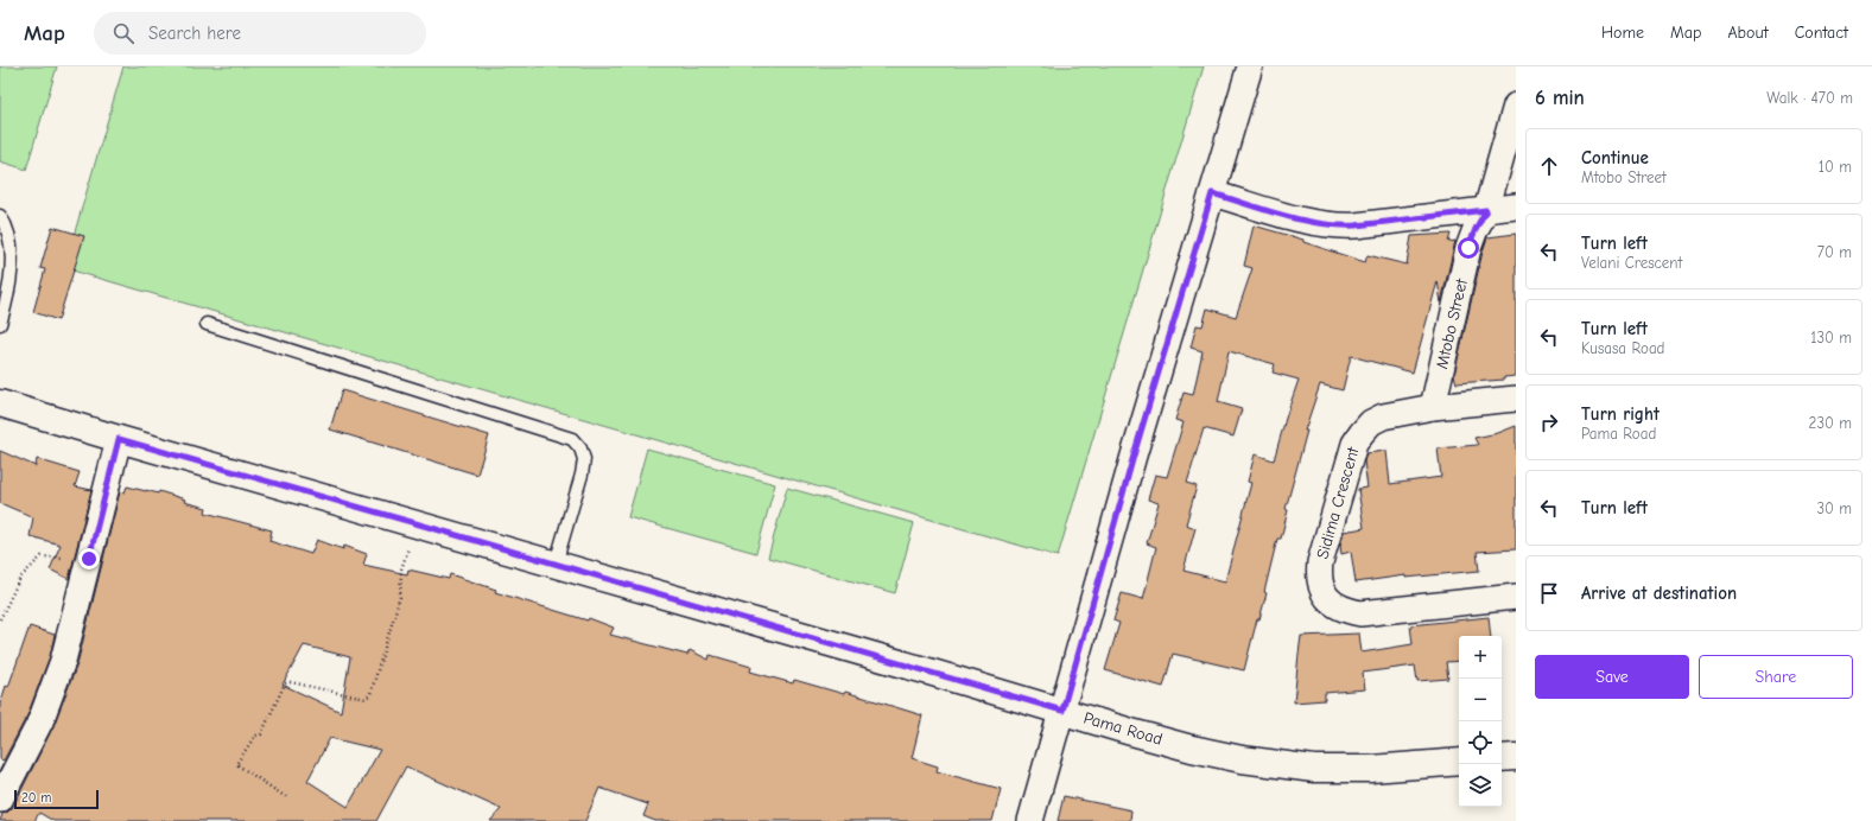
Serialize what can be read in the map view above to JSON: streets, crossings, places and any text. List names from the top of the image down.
{
  "streets": {
    "street": ["Mtobo Street", "Sidima Crescent", "Pama Road"]
  },
  "crossings": [
    ["Mtobo Street", "Sidima Crescent"]
  ],
  "scale_bar": "20 m",
  "page": {
    "header": "Map",
    "search": "Search here",
    "nav": [
      "Home",
      "Map",
      "About",
      "Contact"
    ],
    "heading": ["6 min", "Walk · 470 m"],
    "list": [
      ["Continue", "Mtobo Street", "10 m"],
      ["Turn left", "Velani Crescent", "70 m"],
      ["Turn left", "Kusasa Road", "130 m"],
      ["Turn right", "Pama Road", "230 m"],
      ["Turn left", "30 m"],
      "Arrive at destination"
    ],
    "map_buttons": ["+", "−"],
    "buttons": ["Save", "Share"],
    "scale": "20 m"
  }
}
